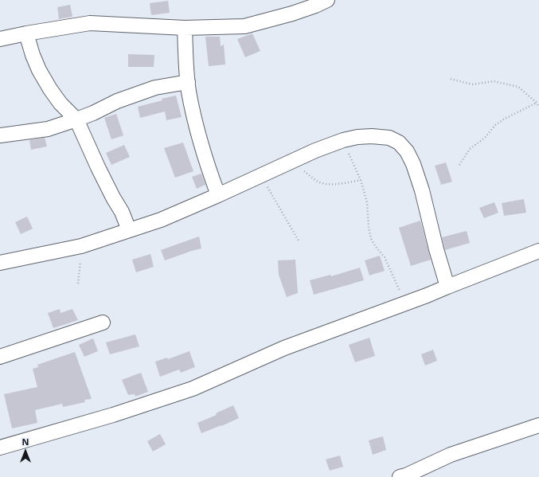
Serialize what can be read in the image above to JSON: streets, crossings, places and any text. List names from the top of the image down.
{
  "north": "top"
}
